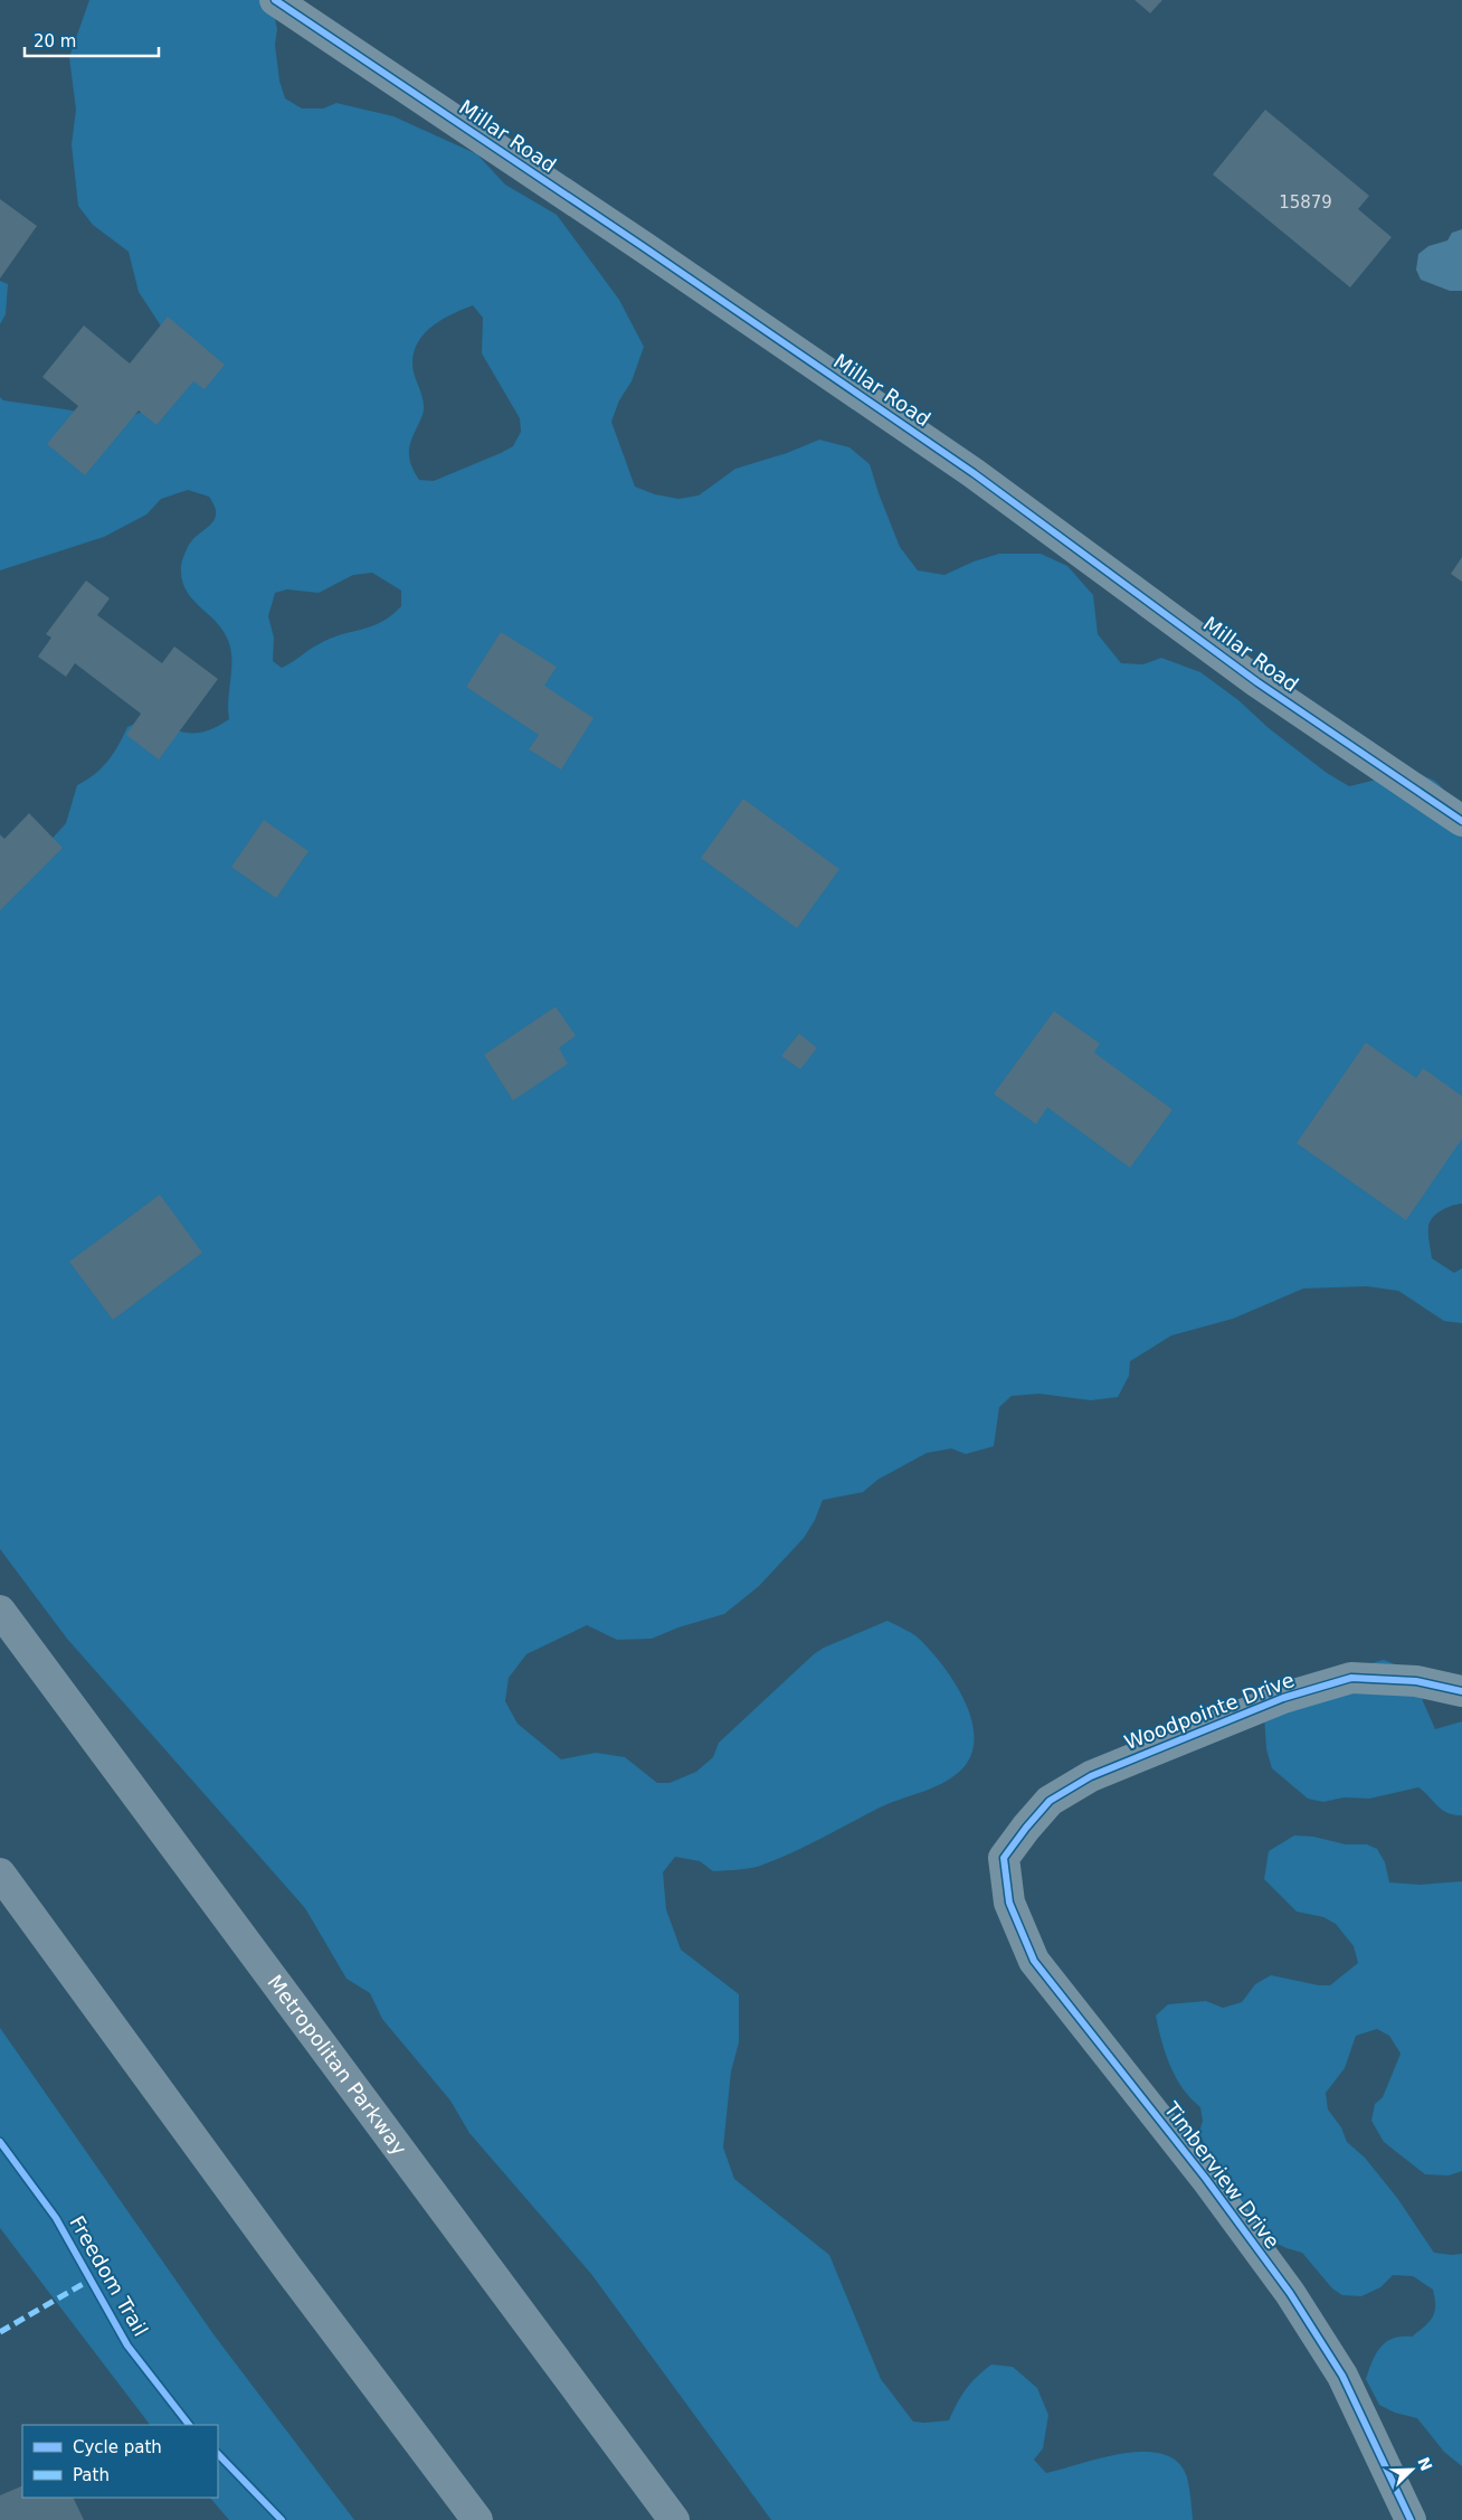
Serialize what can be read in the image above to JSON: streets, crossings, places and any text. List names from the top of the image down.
{
  "streets": {
    "main road": ["Metropolitan Parkway"],
    "street": ["Millar Road", "Woodpointe Drive", "Timberview Drive"],
    "cycle path": ["Freedom Trail"]
  },
  "crossings": [
    ["Woodpointe Drive", "Timberview Drive"]
  ],
  "house_numbers": ["15879"],
  "legend": ["Cycle path", "Path"],
  "scale_bar": "20 m",
  "north": "top right"
}
